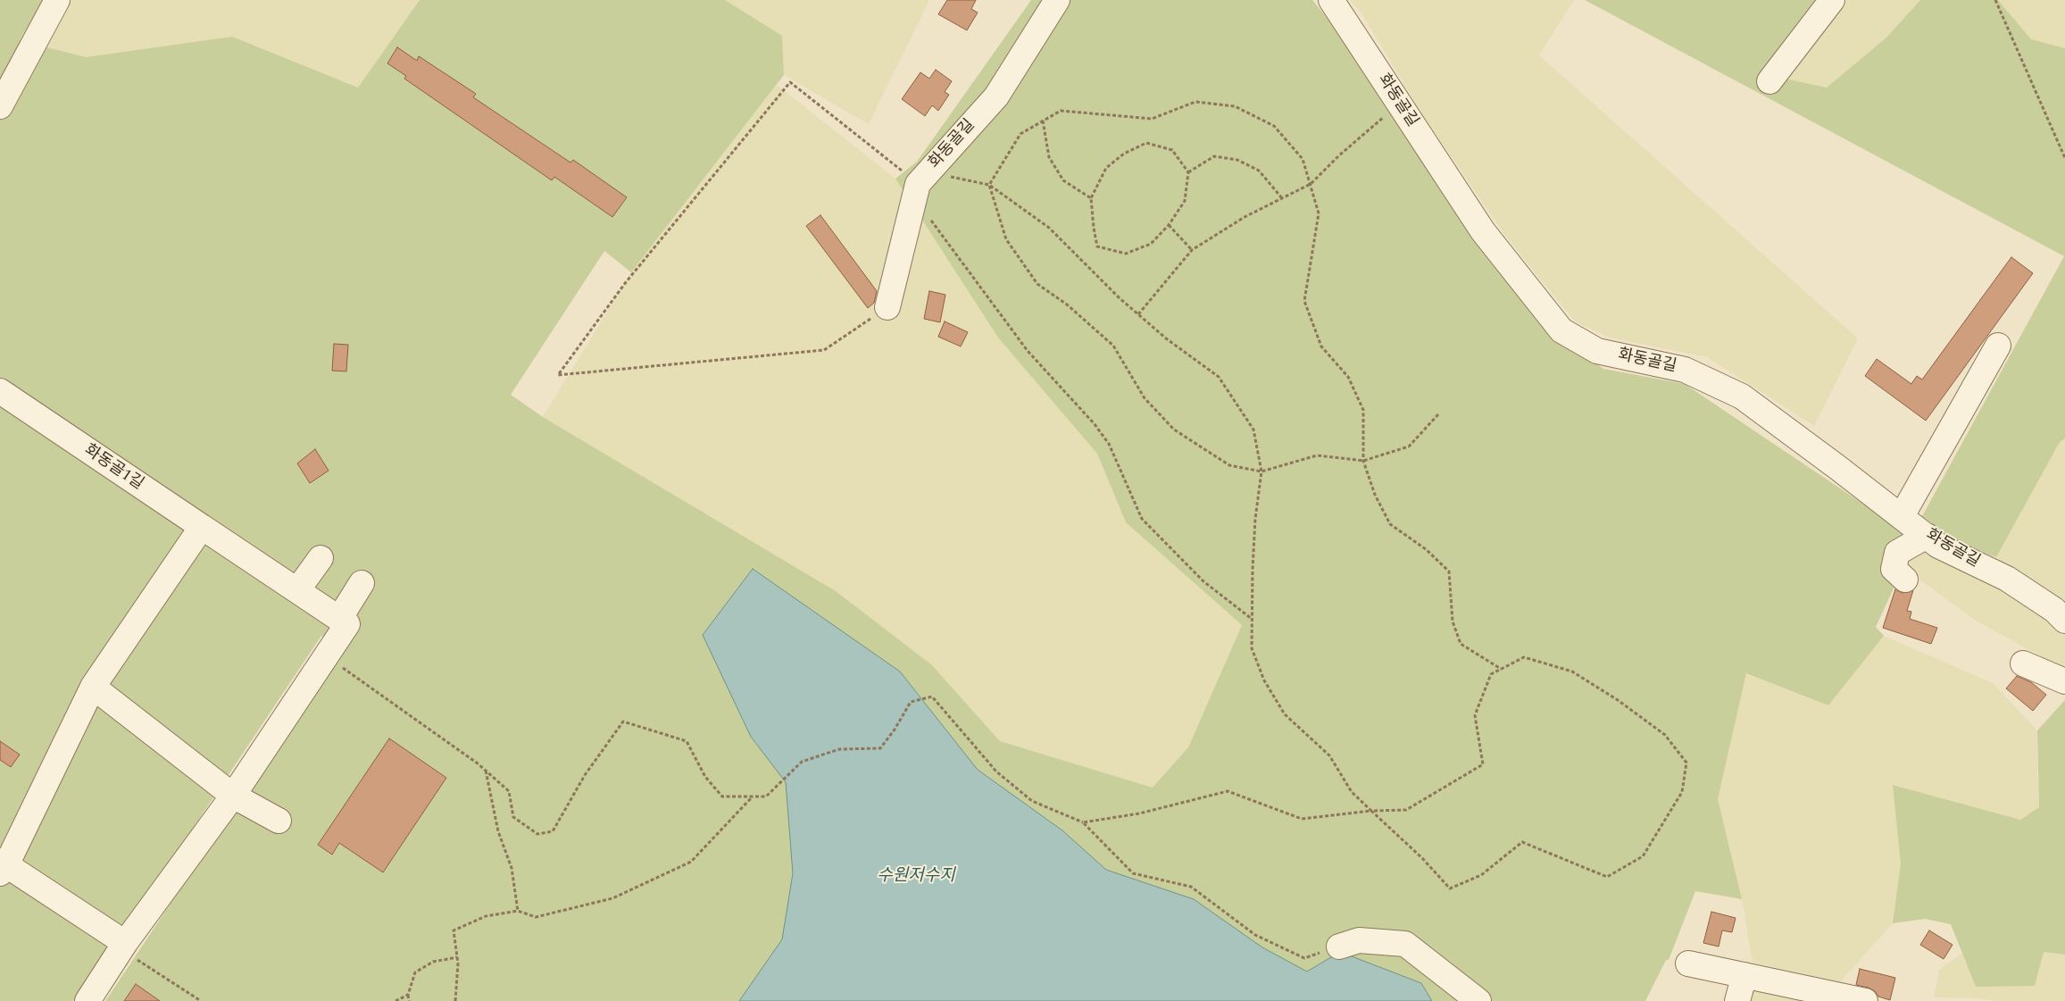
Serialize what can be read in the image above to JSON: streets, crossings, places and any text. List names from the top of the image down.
{
  "streets": {
    "street": ["화동골길", "화동골1길"]
  },
  "water": ["수원저수지"]
}
